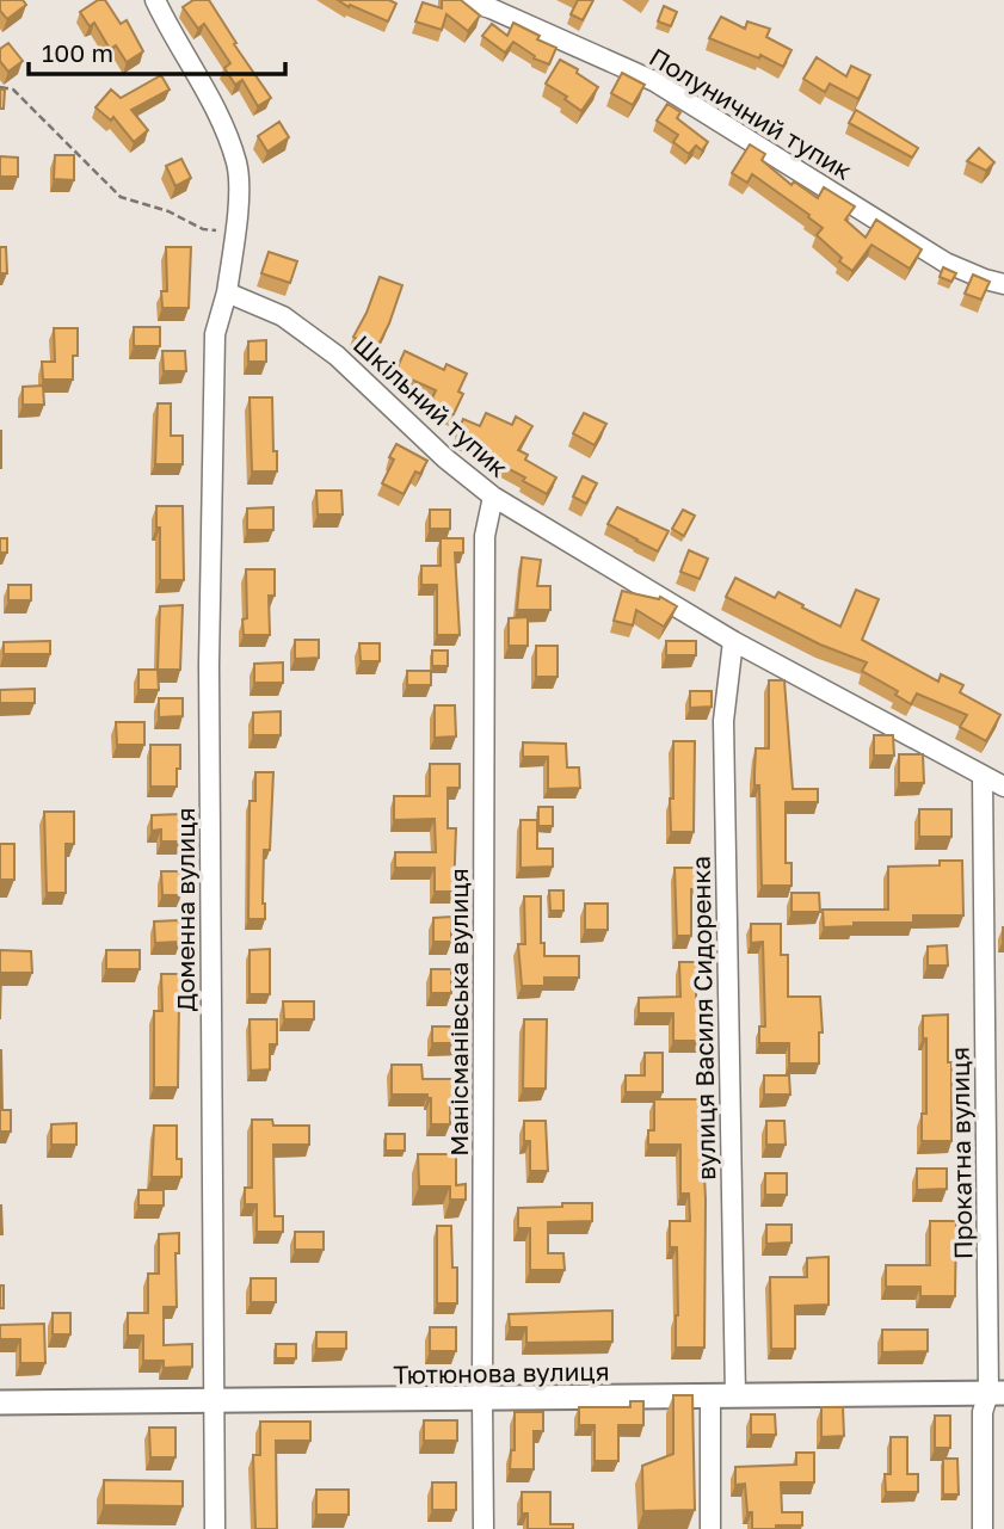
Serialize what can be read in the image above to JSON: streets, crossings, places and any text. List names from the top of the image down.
{
  "streets": {
    "street": [
      "Полуничний тупик",
      "Шкільний тупик",
      "Доменна вулиця",
      "Манісманівська вулиця",
      "вулиця Василя Сидоренка",
      "Прокатна вулиця",
      "Тютюнова вулиця"
    ]
  },
  "crossings": [
    ["Шкільний тупик", "Доменна вулиця"],
    ["Шкільний тупик", "Манісманівська вулиця"],
    ["Шкільний тупик", "вулиця Василя Сидоренка"],
    ["Шкільний тупик", "Прокатна вулиця"],
    ["Доменна вулиця", "Тютюнова вулиця"],
    ["Манісманівська вулиця", "Тютюнова вулиця"],
    ["вулиця Василя Сидоренка", "Тютюнова вулиця"],
    ["Прокатна вулиця", "Тютюнова вулиця"]
  ],
  "scale_bar": "100 m"
}
